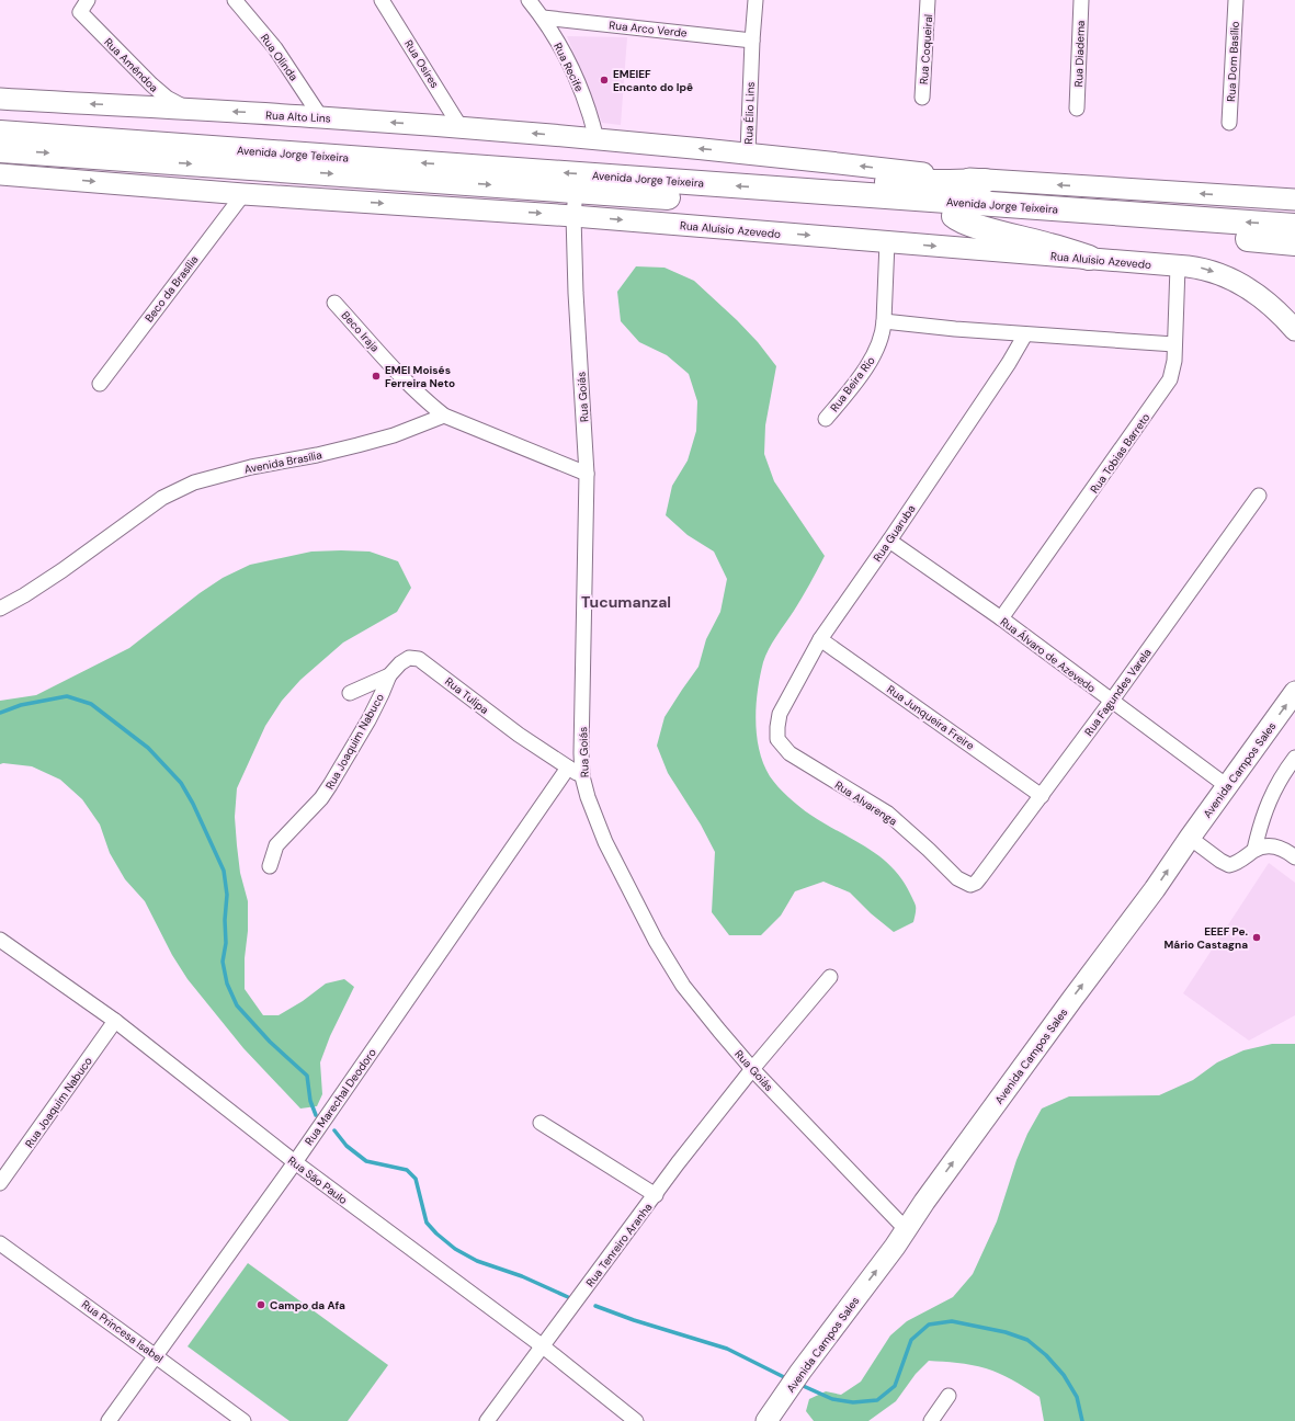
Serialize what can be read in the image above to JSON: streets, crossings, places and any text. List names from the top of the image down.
{
  "streets": {
    "highway": ["Avenida Jorge Teixeira"],
    "main road": [
      "Rua Élio Lins",
      "Rua Alto Lins",
      "Rua Aluísio Azevedo",
      "Avenida Campos Sales"
    ],
    "street": [
      "Rua Arco Verde",
      "Rua Coqueiral",
      "Rua Diadema",
      "Rua Olinda",
      "Rua Dom Basílio",
      "Rua Osires",
      "Rua Amêndoa",
      "Rua Recife",
      "Beco da Brasília",
      "Beco Iraja",
      "Rua Beira Rio",
      "Rua Goiás",
      "Rua Tobias Barreto",
      "Avenida Brasília",
      "Rua Guaruba",
      "Rua Álvaro de Azevedo",
      "Rua Fagundes Varela",
      "Rua Tulipa",
      "Rua Junqueira Freire",
      "Rua Joaquim Nabuco",
      "Rua Alvarenga",
      "Rua Marechal Deodoro",
      "Rua São Paulo",
      "Rua Tenreiro Aranha",
      "Rua Princesa Isabel"
    ]
  },
  "crossings": [
    ["Rua Arco Verde", "Rua Recife"],
    ["Rua Arco Verde", "Rua Élio Lins"],
    ["Rua Olinda", "Rua Alto Lins"],
    ["Rua Osires", "Rua Alto Lins"],
    ["Rua Amêndoa", "Rua Alto Lins"],
    ["Rua Recife", "Rua Élio Lins"],
    ["Rua Recife", "Rua Alto Lins"],
    ["Rua Élio Lins", "Rua Alto Lins"],
    ["Avenida Jorge Teixeira", "Rua Goiás"],
    ["Rua Aluísio Azevedo", "Beco da Brasília"],
    ["Rua Aluísio Azevedo", "Rua Goiás"],
    ["Rua Aluísio Azevedo", "Rua Tobias Barreto"],
    ["Beco Iraja", "Avenida Brasília"],
    ["Rua Goiás", "Rua Tulipa"],
    ["Rua Goiás", "Avenida Campos Sales"],
    ["Rua Goiás", "Rua Tenreiro Aranha"],
    ["Rua Tobias Barreto", "Rua Álvaro de Azevedo"],
    ["Rua Guaruba", "Rua Álvaro de Azevedo"],
    ["Rua Guaruba", "Rua Junqueira Freire"],
    ["Rua Guaruba", "Rua Alvarenga"],
    ["Rua Álvaro de Azevedo", "Rua Fagundes Varela"],
    ["Rua Álvaro de Azevedo", "Avenida Campos Sales"],
    ["Rua Fagundes Varela", "Rua Junqueira Freire"],
    ["Rua Fagundes Varela", "Rua Alvarenga"],
    ["Rua Tulipa", "Rua Joaquim Nabuco"],
    ["Rua Tulipa", "Rua Marechal Deodoro"],
    ["Rua Joaquim Nabuco", "Rua São Paulo"],
    ["Rua Marechal Deodoro", "Rua São Paulo"],
    ["Rua Marechal Deodoro", "Rua Princesa Isabel"],
    ["Rua São Paulo", "Rua Tenreiro Aranha"]
  ],
  "one_way": ["Rua Élio Lins", "Rua Alto Lins", "Avenida Campos Sales"],
  "districts": ["Tucumanzal"],
  "places": [
    "EMEIEF Encanto do Ipê",
    "EMEI Moisés Ferreira Neto",
    "EEEF Pe. Mário Castagna",
    "Campo da Afa"
  ]
}
